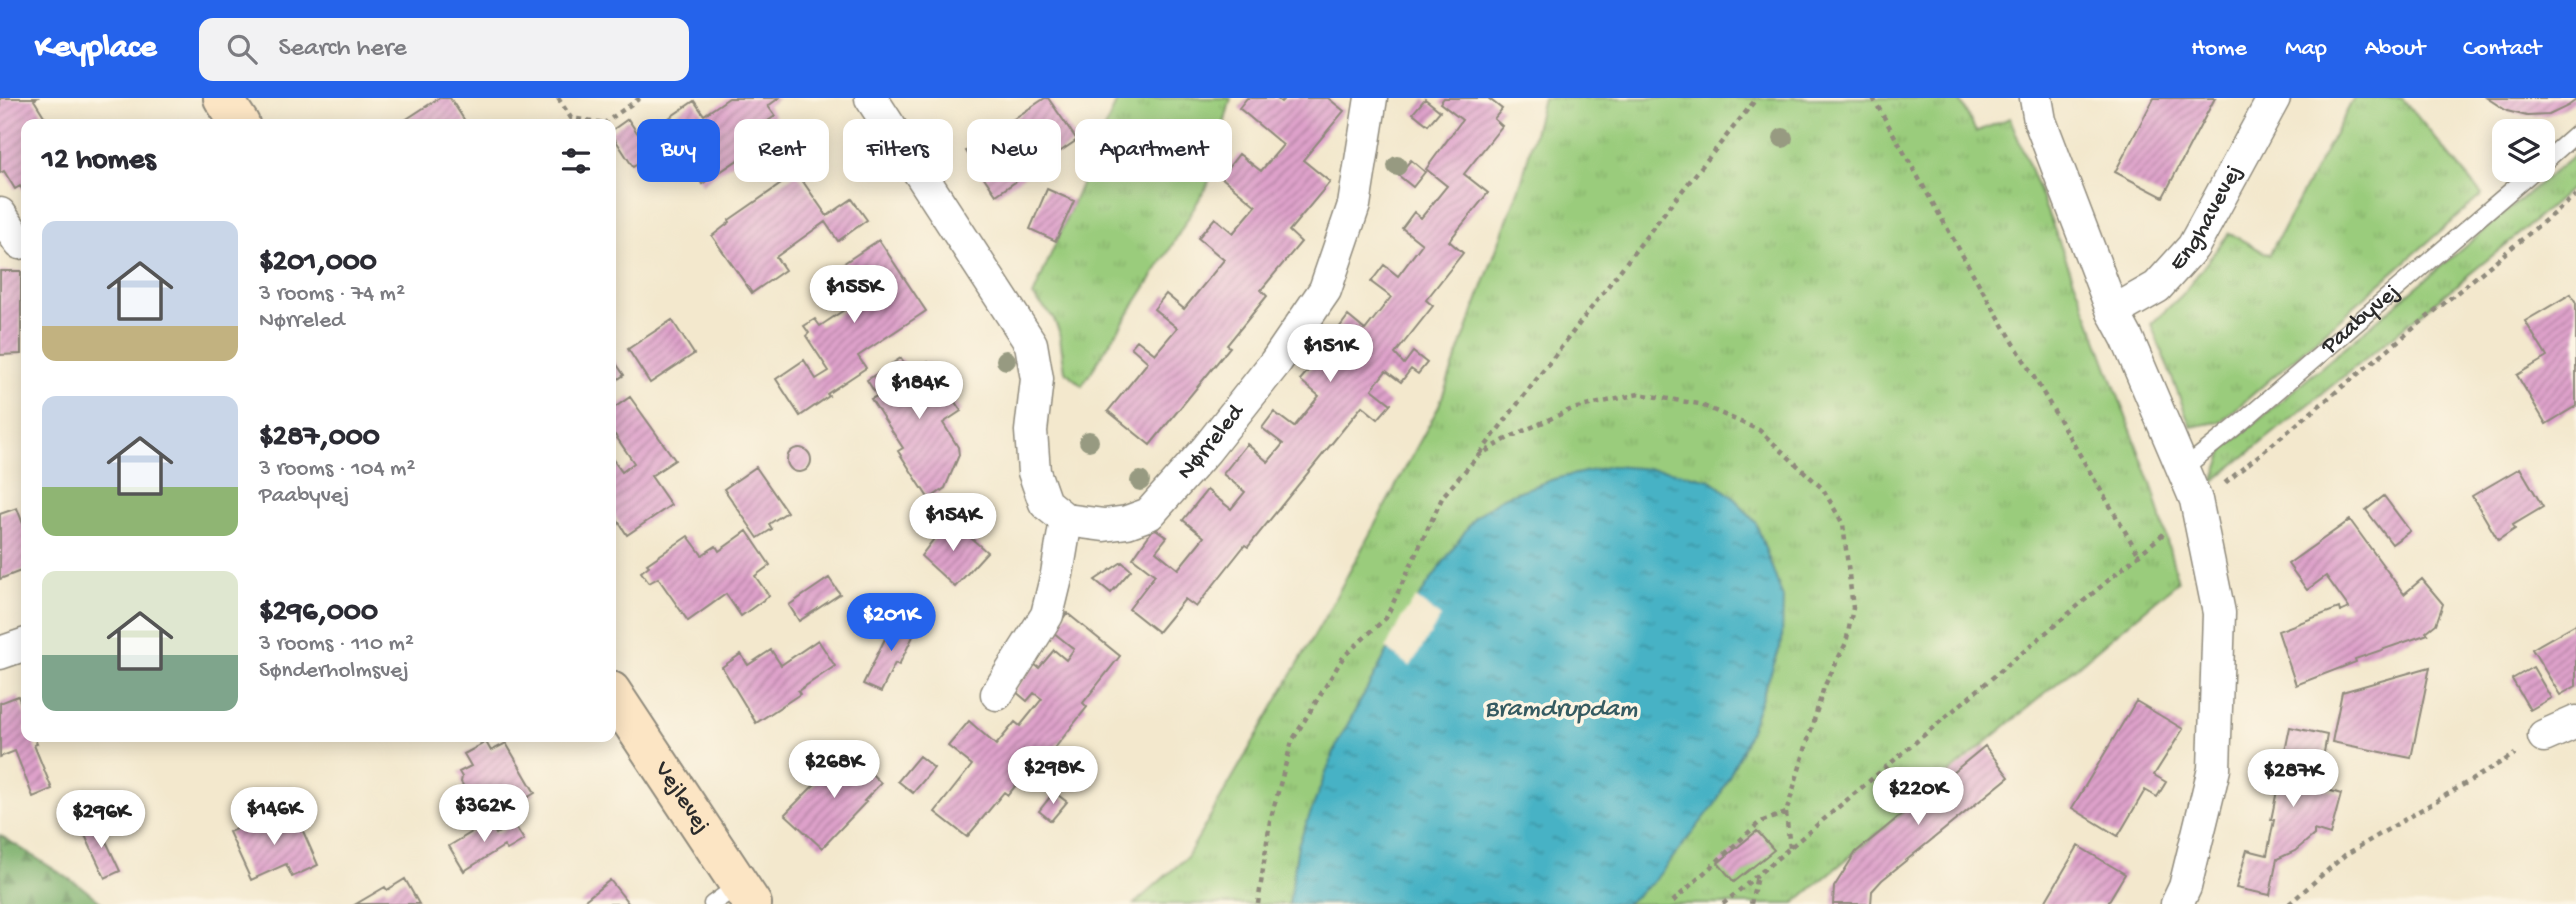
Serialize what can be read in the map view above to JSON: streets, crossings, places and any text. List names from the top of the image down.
{
  "streets": {
    "street": ["Enghavevej", "Nørreled", "Vejlevej"],
    "lane": ["Paabyvej"]
  },
  "water": ["Bramdrupdam"],
  "page": {
    "header": "Keyplace",
    "search": "Search here",
    "nav": [
      "Home",
      "Map",
      "About",
      "Contact"
    ],
    "chip": [
      "Buy",
      "Rent",
      "Filters",
      "New",
      "Apartment"
    ],
    "heading": "12 homes",
    "list": [
      {
        "name": "$201,000",
        "note": "3 rooms · 74 m² · Nørreled"
      },
      {
        "name": "$287,000",
        "note": "3 rooms · 104 m² · Paabyvej"
      },
      {
        "name": "$296,000",
        "note": "3 rooms · 110 m² · Sønderholmsvej"
      }
    ],
    "price": [
      "$155K",
      "$151K",
      "$184K",
      "$154K",
      "$201K",
      "$268K",
      "$298K",
      "$287K",
      "$220K",
      "$362K",
      "$146K",
      "$296K"
    ]
  }
}
